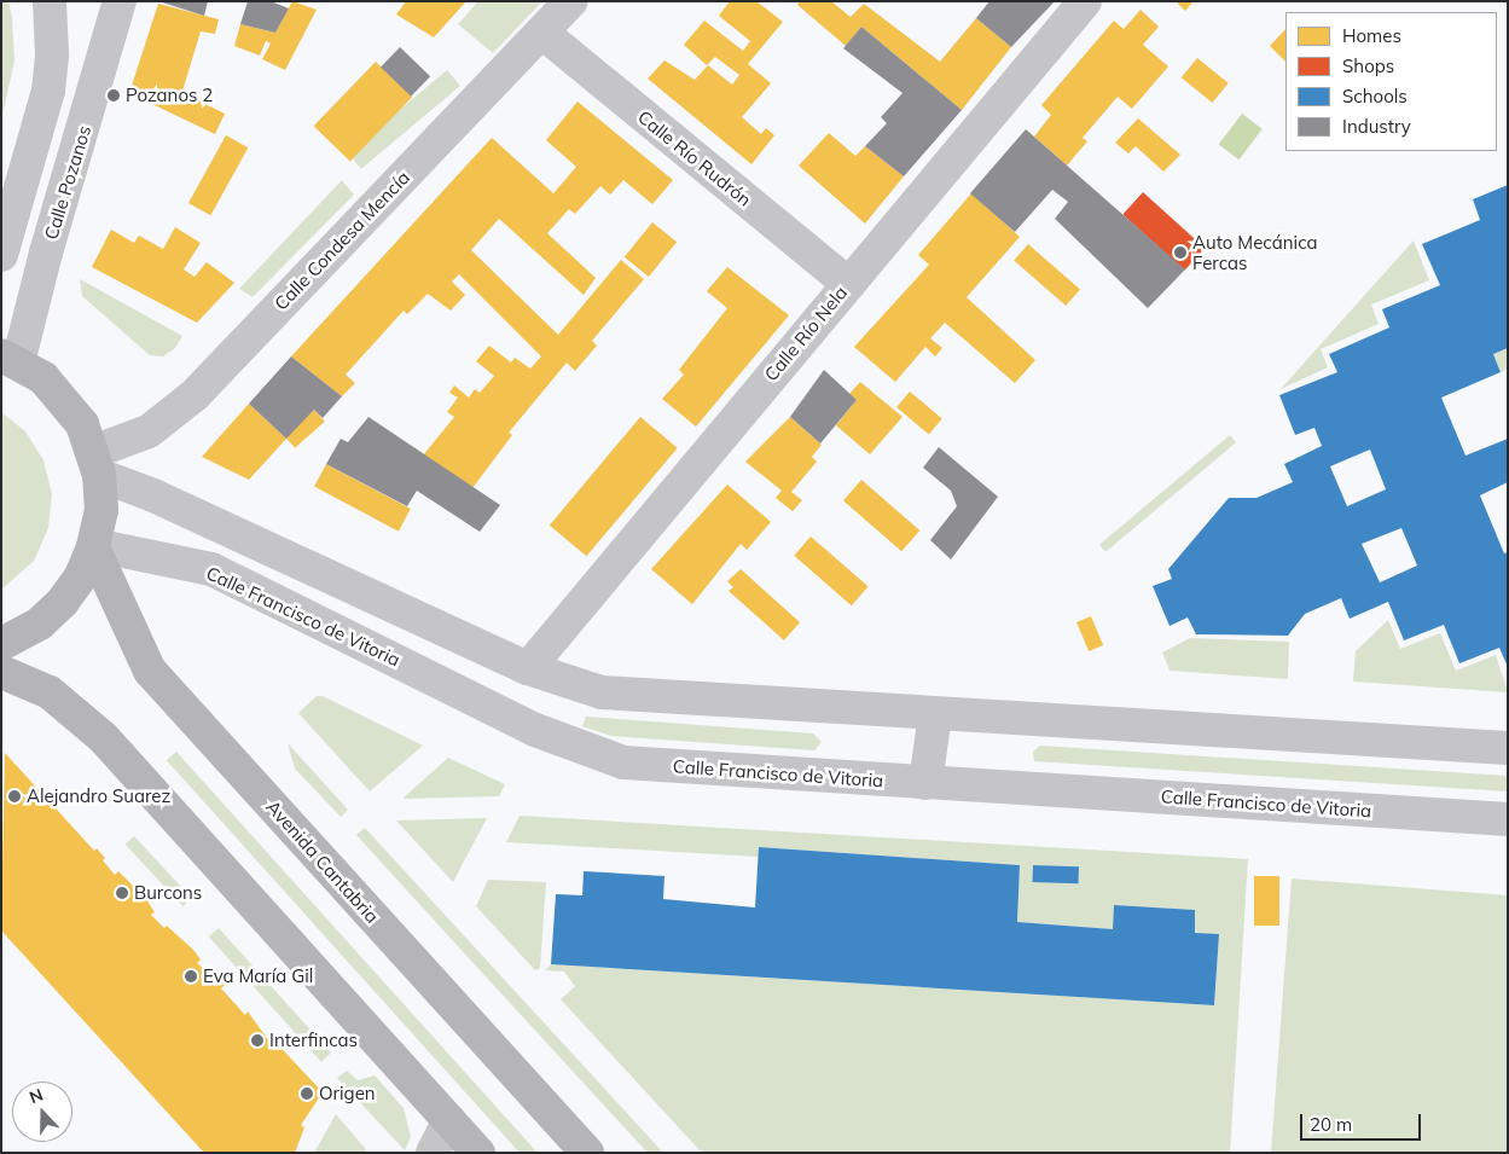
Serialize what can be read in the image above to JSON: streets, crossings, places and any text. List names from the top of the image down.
{
  "streets": {
    "main road": ["Avenida Cantabria"],
    "street": [
      "Calle Río Rudrón",
      "Calle Pozanos",
      "Calle Condesa Mencía",
      "Calle Río Nela",
      "Calle Francisco de Vitoria"
    ]
  },
  "crossings": [
    ["Calle Río Rudrón", "Calle Condesa Mencía"],
    ["Calle Río Rudrón", "Calle Río Nela"],
    ["Calle Francisco de Vitoria", "Avenida Cantabria"]
  ],
  "places": [
    "Pozanos 2",
    "Auto Mecánica Fercas",
    "Alejandro Suarez",
    "Burcons",
    "Eva María Gil",
    "Interfincas",
    "Origen"
  ],
  "legend": [
    "Homes",
    "Shops",
    "Schools",
    "Industry"
  ],
  "scale_bar": "20 m",
  "north": "top"
}
